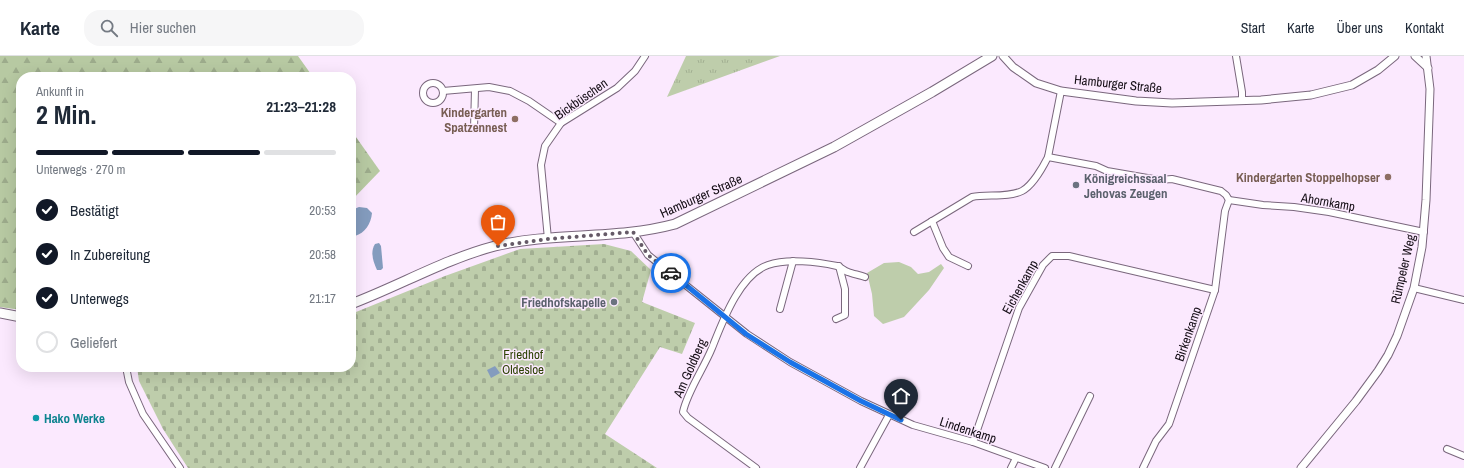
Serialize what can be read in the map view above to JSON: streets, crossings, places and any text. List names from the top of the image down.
{
  "streets": {
    "main road": ["Hamburger Straße"],
    "street": [
      "Bickbüschen",
      "Ahornkamp",
      "Rümpeler Weg",
      "Eichenkamp",
      "Birkenkamp",
      "Am Goldberg",
      "Lindenkamp"
    ]
  },
  "crossings": [
    ["Hamburger Straße", "Bickbüschen"],
    ["Hamburger Straße", "Lindenkamp"],
    ["Ahornkamp", "Rümpeler Weg"],
    ["Ahornkamp", "Birkenkamp"],
    ["Eichenkamp", "Birkenkamp"],
    ["Eichenkamp", "Lindenkamp"],
    ["Am Goldberg", "Lindenkamp"]
  ],
  "parks": ["Friedhof Oldesloe"],
  "places": [
    "Kindergarten Spatzennest",
    "Kindergarten Stoppelhopser",
    "Königreichssaal Jehovas Zeugen",
    "Friedhofskapelle",
    "Hako Werke"
  ],
  "page": {
    "header": "Karte",
    "search": "Hier suchen",
    "nav": [
      "Start",
      "Karte",
      "Über uns",
      "Kontakt"
    ],
    "heading": ["2 Min.", "Ankunft in", "21:23–21:28"],
    "bar": "Unterwegs · 270 m",
    "list": [
      ["Bestätigt", "20:53"],
      ["In Zubereitung", "20:58"],
      ["Unterwegs", "21:17"],
      "Geliefert"
    ]
  }
}
